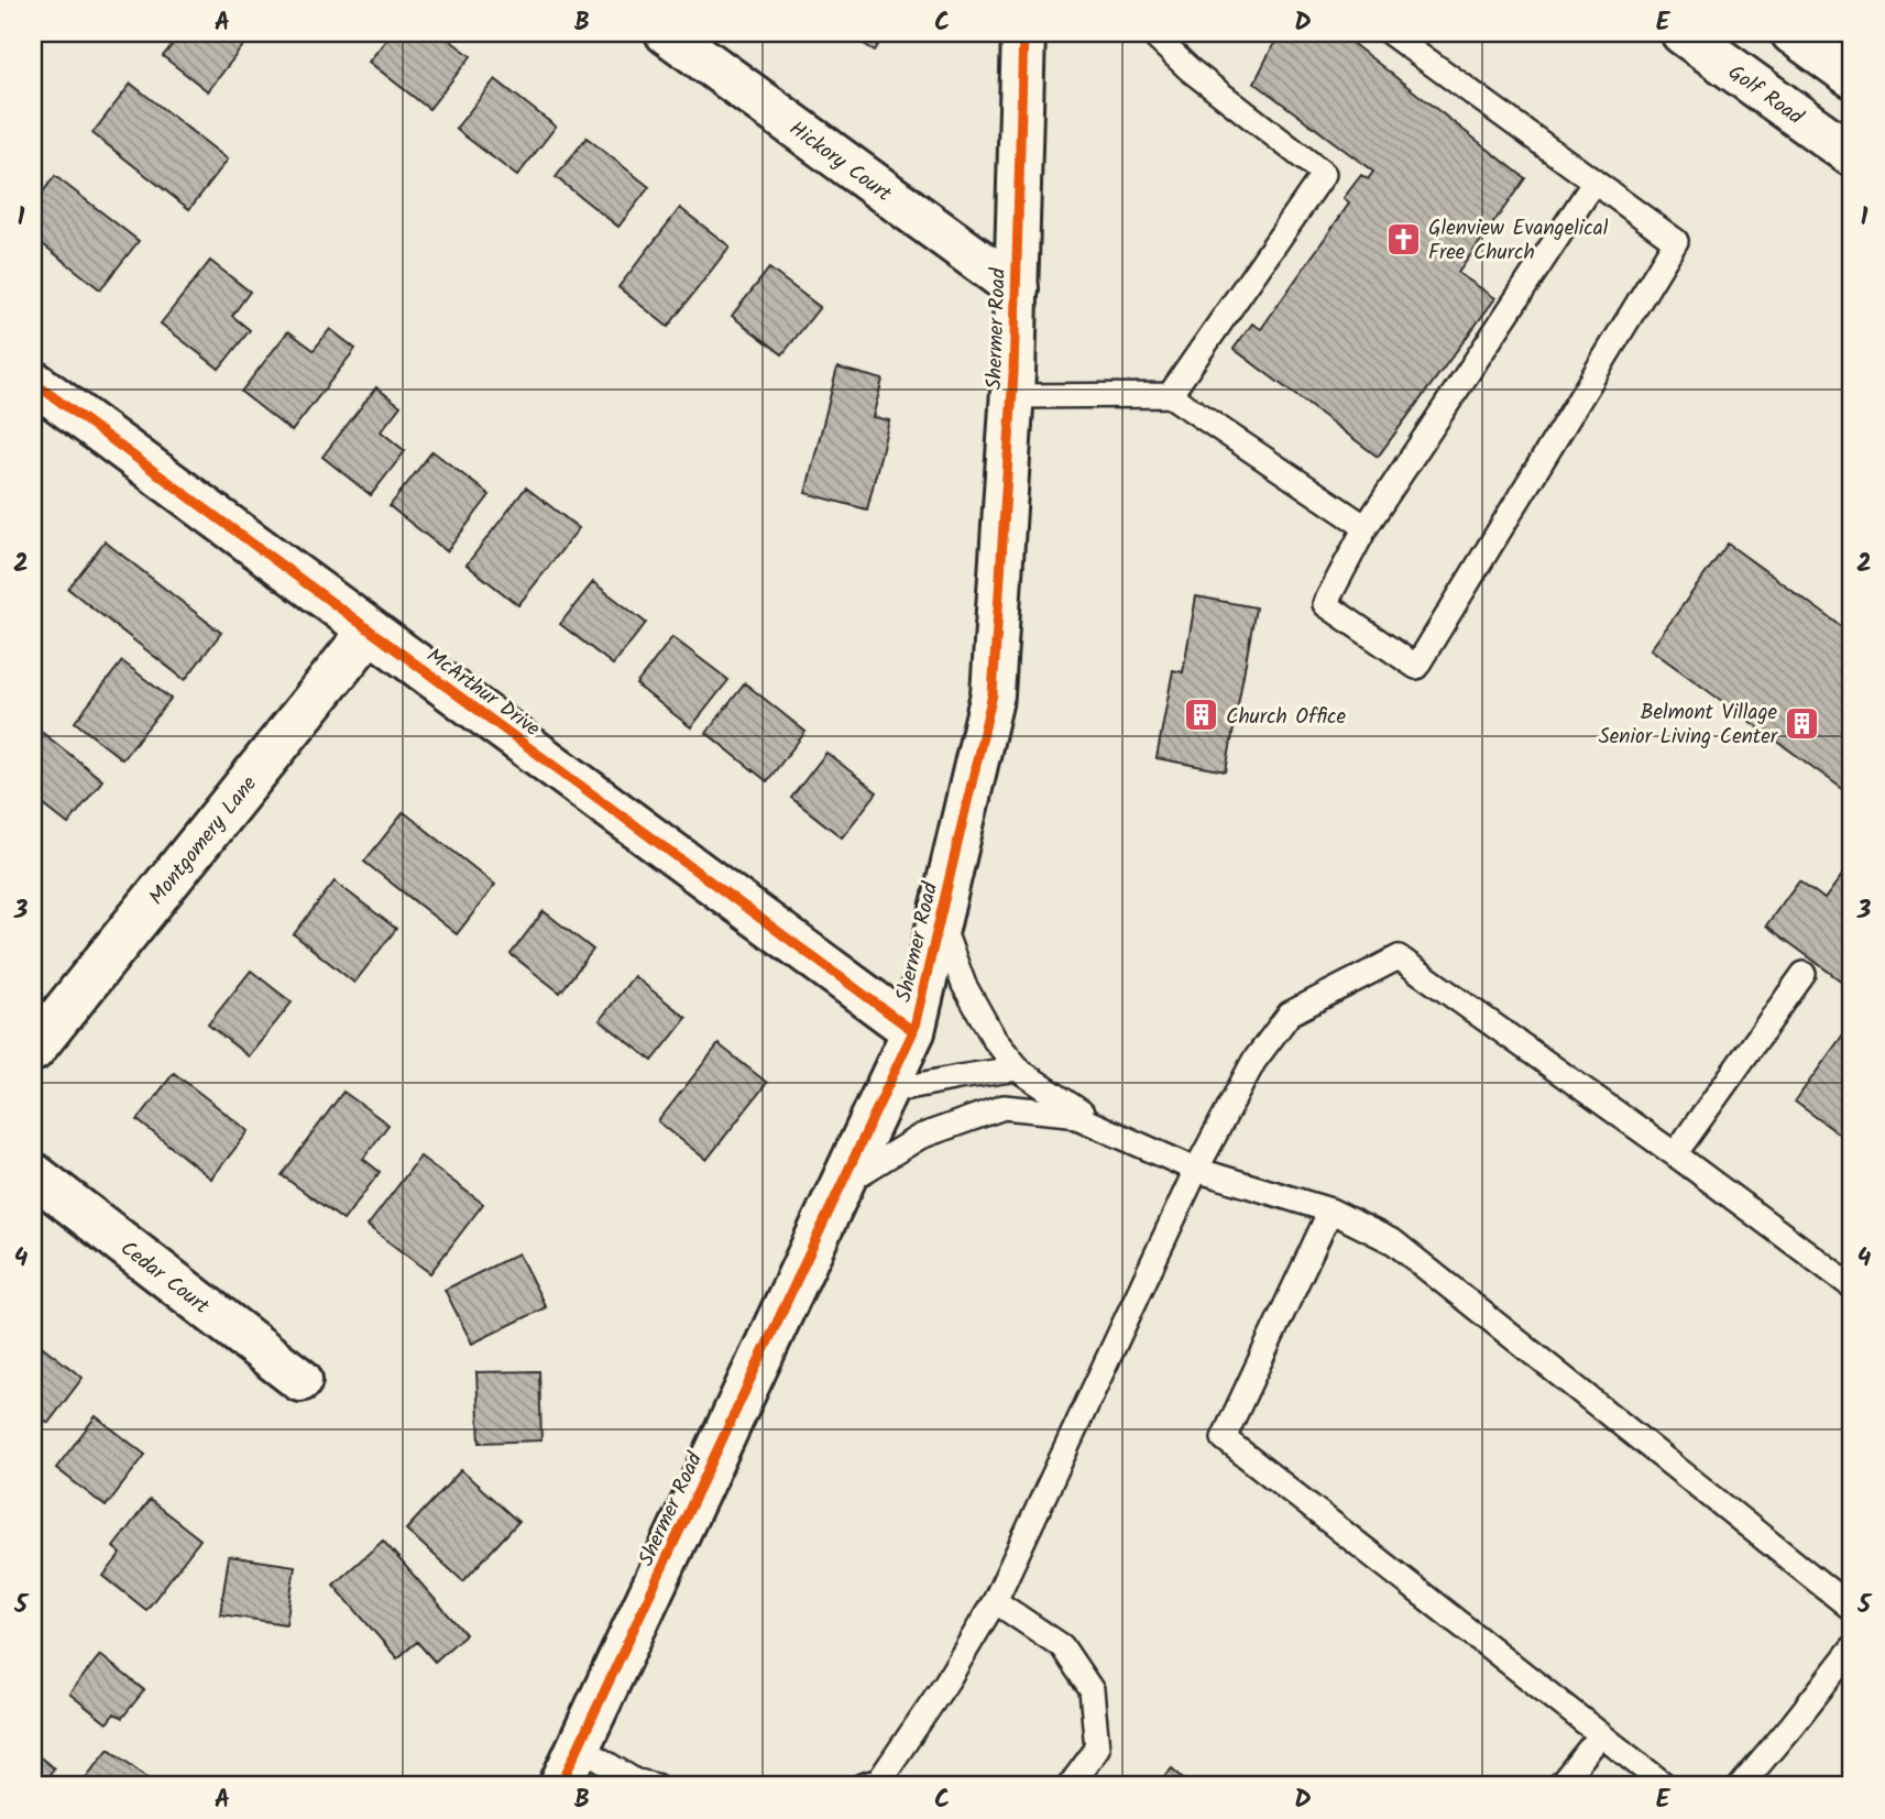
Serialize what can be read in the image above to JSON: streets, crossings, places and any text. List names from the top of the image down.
{
  "streets": {
    "street": [
      "Golf Road",
      "Hickory Court",
      "Shermer Road",
      "McArthur Drive",
      "Montgomery Lane",
      "Cedar Court"
    ]
  },
  "crossings": [
    ["Hickory Court", "Shermer Road"],
    ["Shermer Road", "McArthur Drive"],
    ["McArthur Drive", "Montgomery Lane"]
  ],
  "places": {
    "church": ["Glenview Evangelical Free Church"],
    "building": ["Church Office", "Belmont Village Senior Living Center"]
  },
  "grid": {
    "columns": [
      "A",
      "B",
      "C",
      "D",
      "E"
    ],
    "rows": [
      "1",
      "2",
      "3",
      "4",
      "5"
    ]
  }
}
